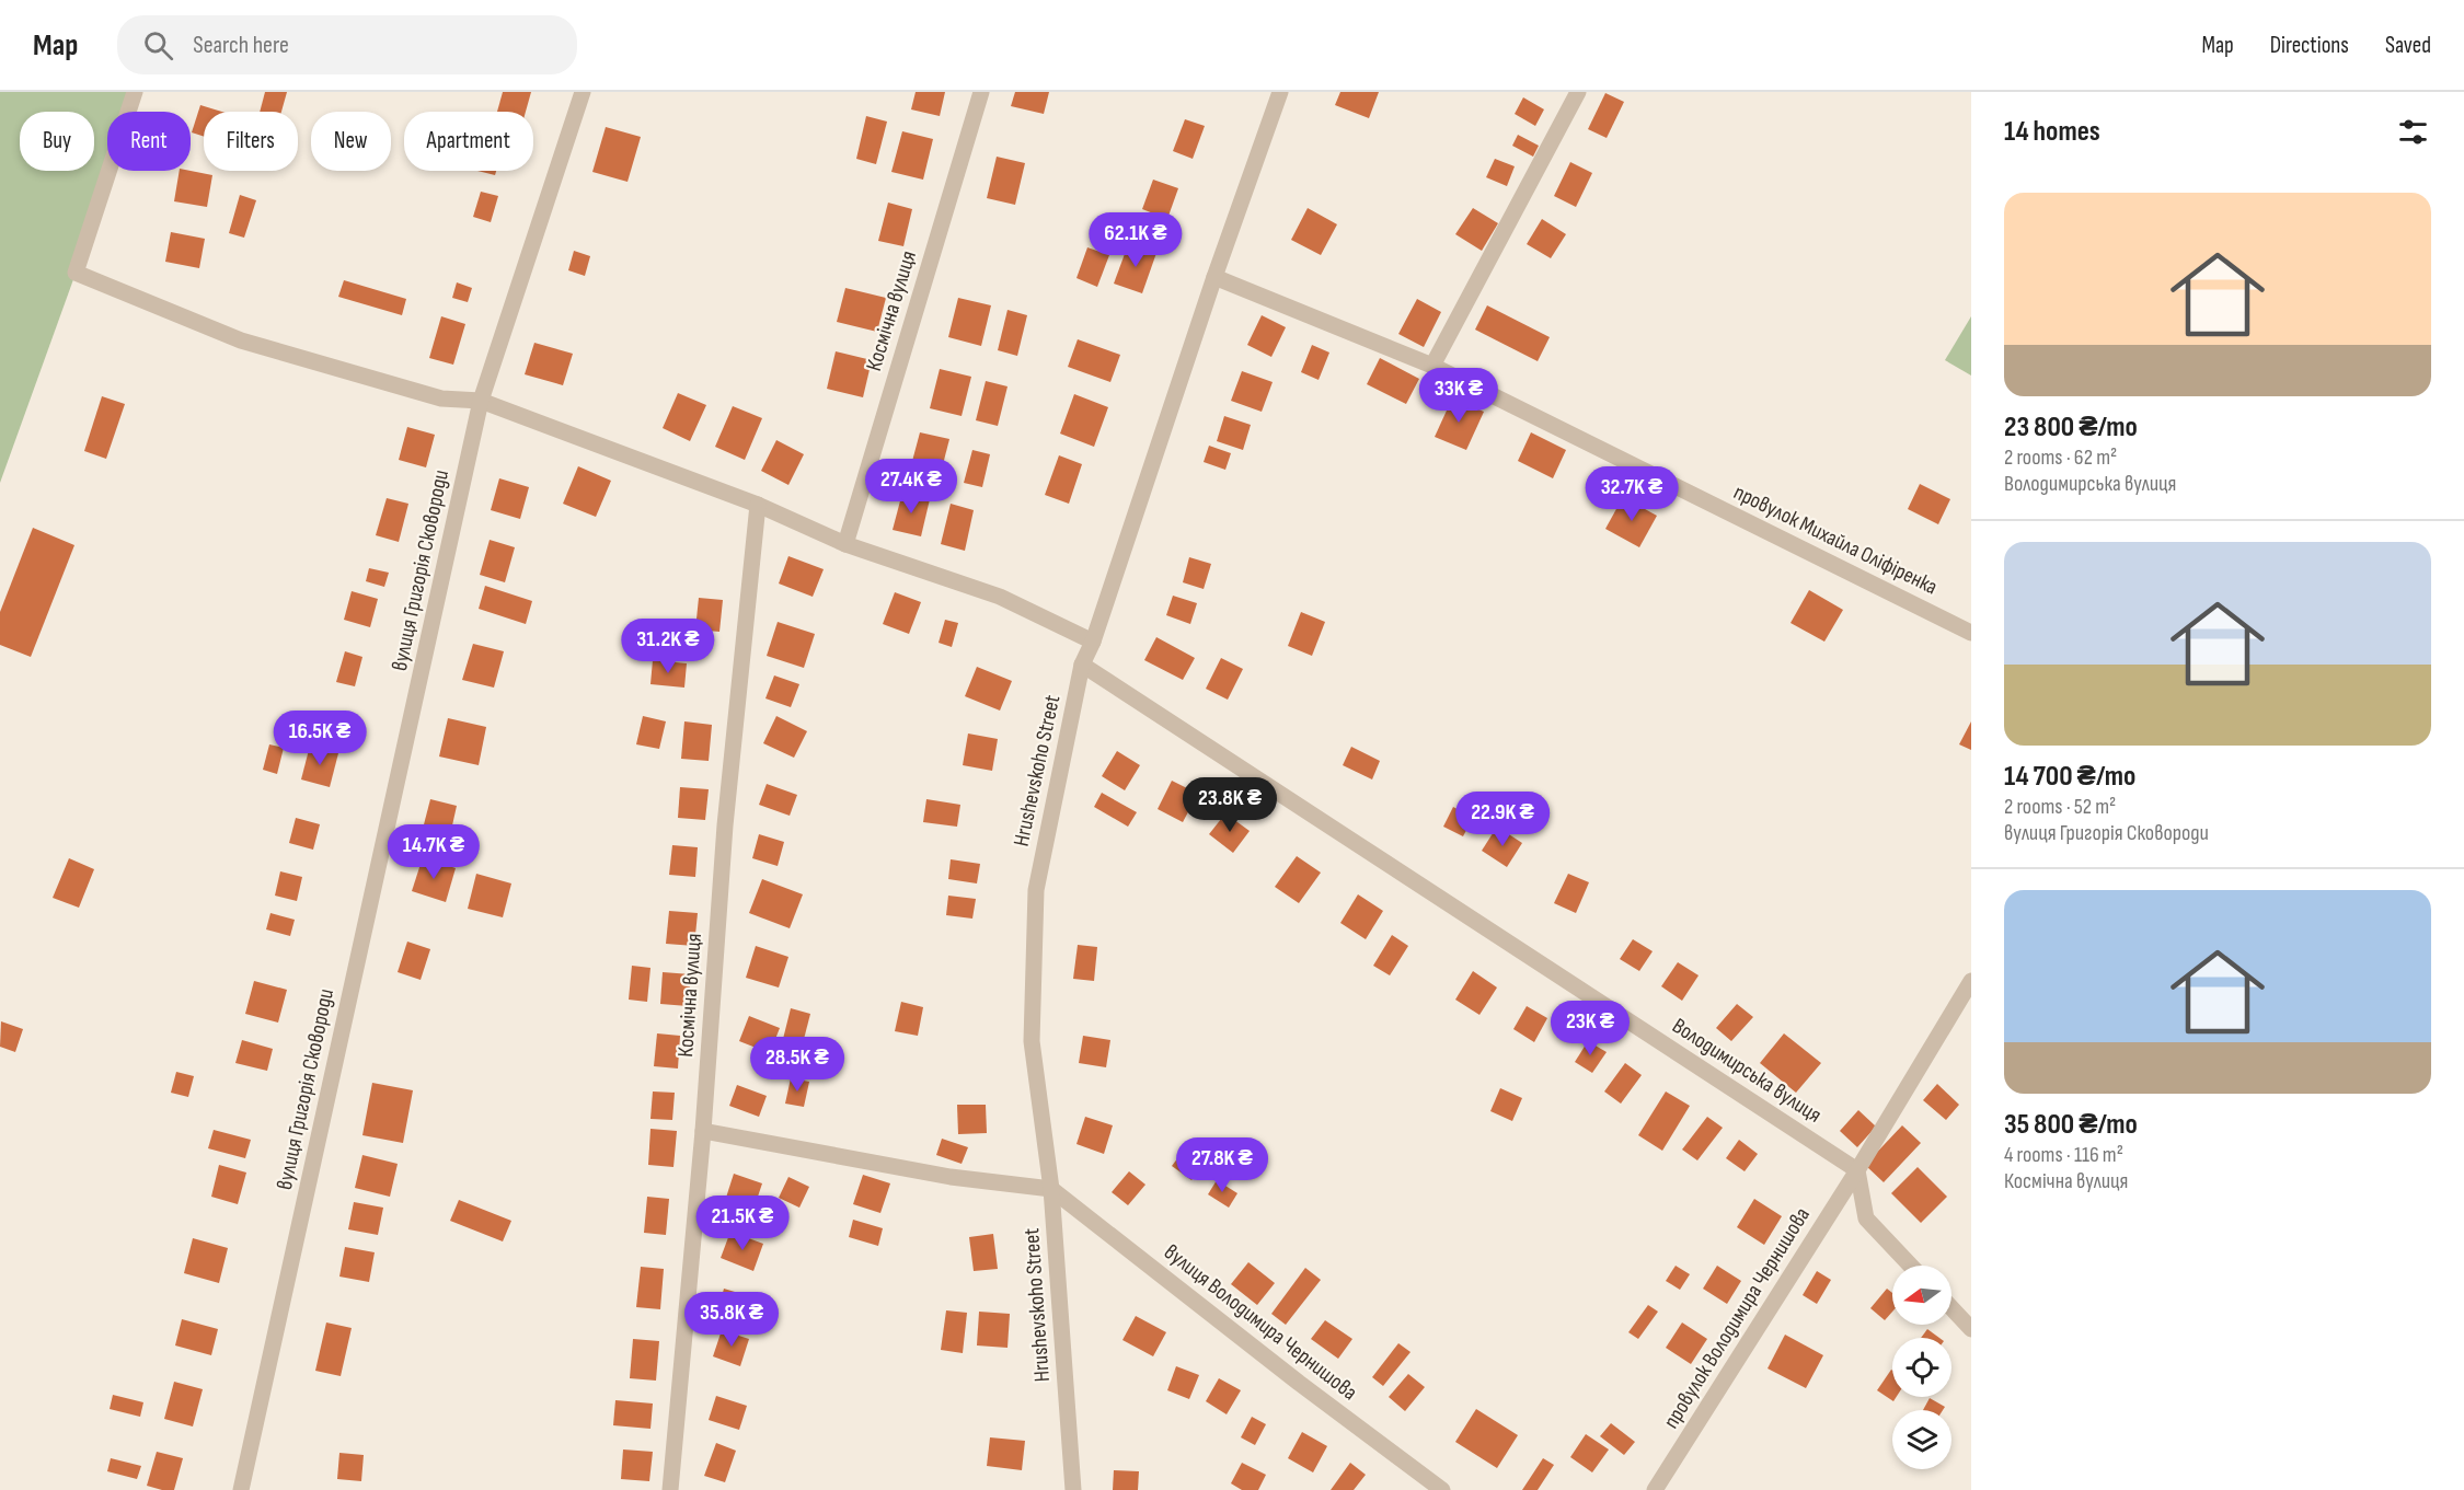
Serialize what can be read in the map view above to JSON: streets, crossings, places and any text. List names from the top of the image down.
{
  "streets": {
    "street": [
      "Космічна вулиця",
      "провулок Михайла Оліфіренка",
      "вулиця Григорія Сковороди",
      "Hrushevskoho Street",
      "Володимирська вулиця",
      "провулок Володимира Чернишова",
      "вулиця Володимира Чернишова"
    ]
  },
  "crossings": [
    ["провулок Михайла Оліфіренка", "Hrushevskoho Street"],
    ["Hrushevskoho Street", "Володимирська вулиця"],
    ["Hrushevskoho Street", "вулиця Володимира Чернишова"],
    ["Володимирська вулиця", "провулок Володимира Чернишова"]
  ],
  "north": "left",
  "page": {
    "header": "Map",
    "search": "Search here",
    "nav": ["Map", "Directions", "Saved"],
    "heading": "14 homes",
    "chip": [
      "Buy",
      "Rent",
      "Filters",
      "New",
      "Apartment"
    ],
    "list": [
      {
        "name": "23 800 ₴/mo",
        "note": "2 rooms · 62 m² · Володимирська вулиця"
      },
      {
        "name": "14 700 ₴/mo",
        "note": "2 rooms · 52 m² · вулиця Григорія Сковороди"
      },
      {
        "name": "35 800 ₴/mo",
        "note": "4 rooms · 116 m² · Космічна вулиця"
      }
    ],
    "price": [
      "62.1K ₴",
      "33K ₴",
      "27.4K ₴",
      "32.7K ₴",
      "31.2K ₴",
      "16.5K ₴",
      "23.8K ₴",
      "22.9K ₴",
      "14.7K ₴",
      "23K ₴",
      "28.5K ₴",
      "27.8K ₴",
      "21.5K ₴",
      "35.8K ₴"
    ]
  }
}
